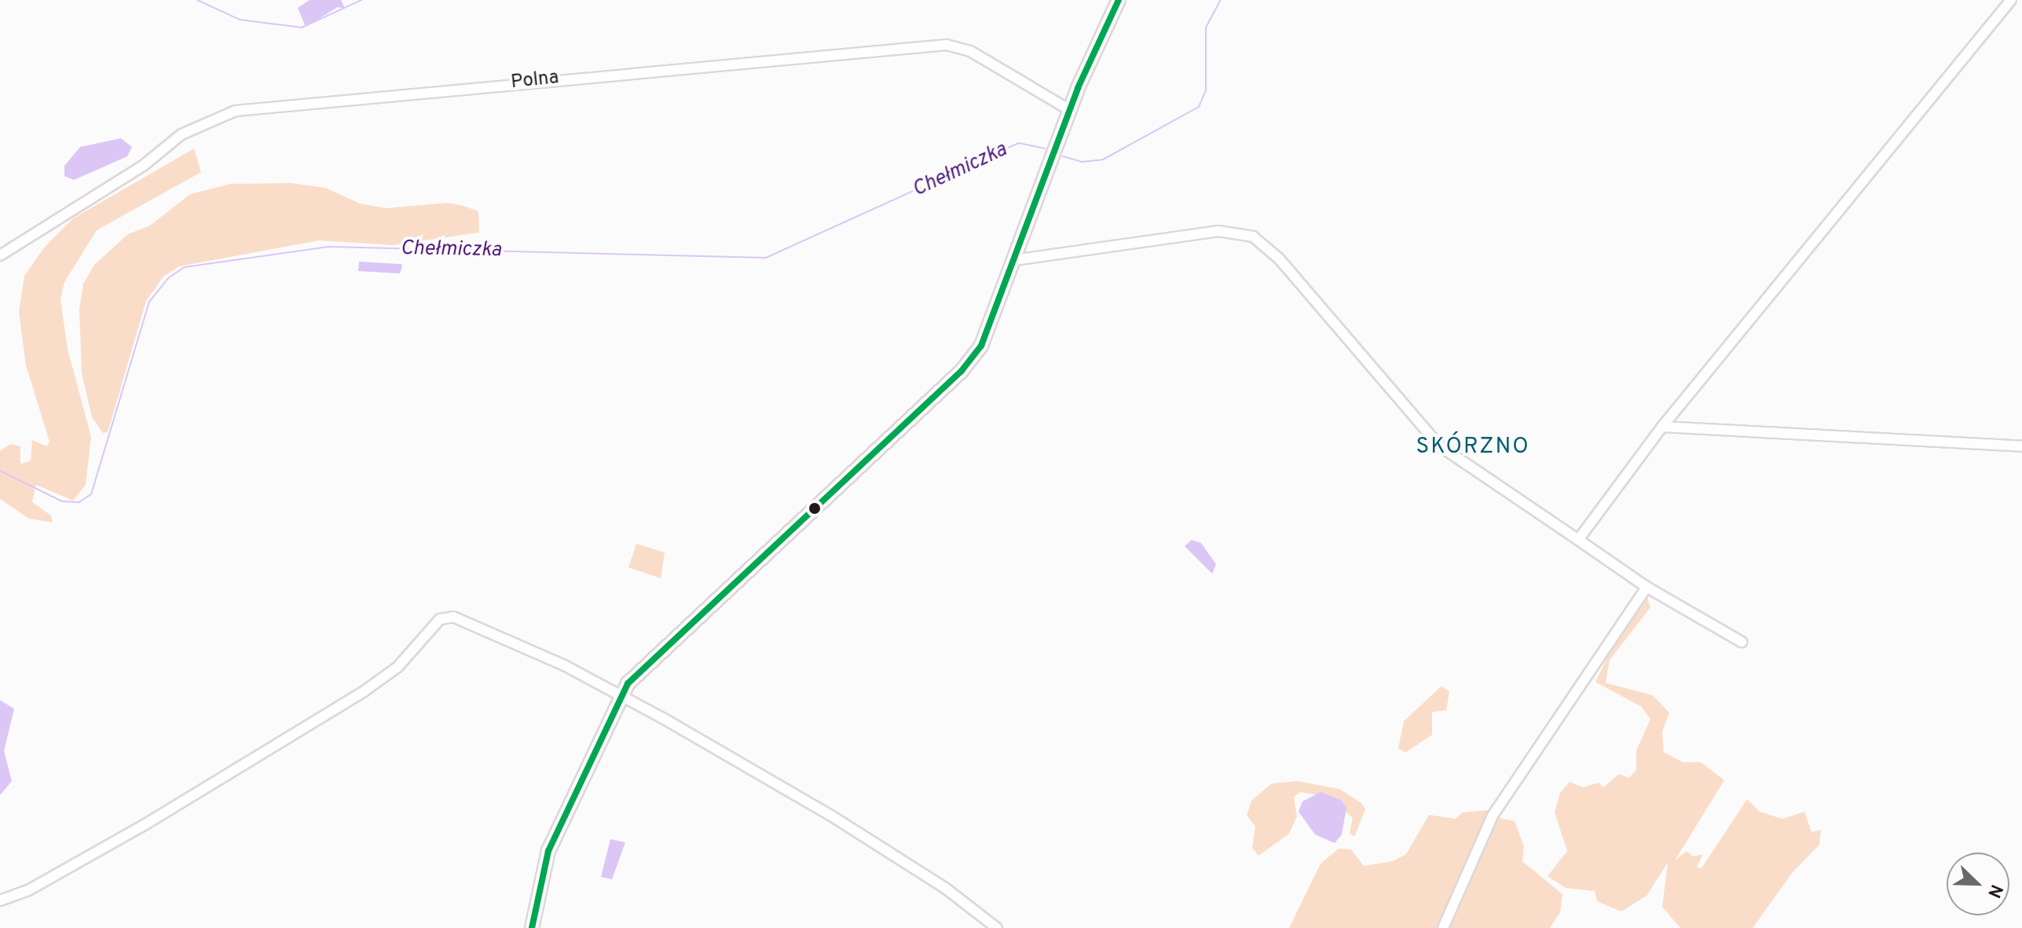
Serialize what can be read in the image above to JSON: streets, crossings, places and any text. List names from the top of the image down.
{
  "streets": {
    "street": ["Polna"]
  },
  "districts": ["SKÓRZNO"],
  "water": ["Chełmiczka"],
  "north": "bottom right"
}
